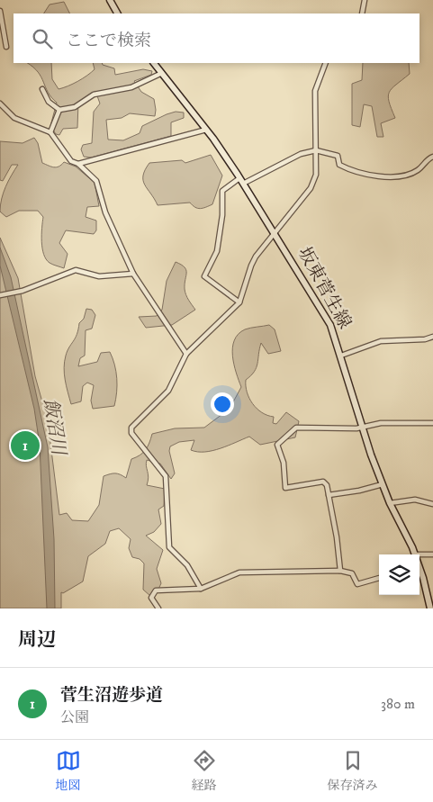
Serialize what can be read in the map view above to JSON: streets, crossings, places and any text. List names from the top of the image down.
{
  "streets": {
    "main road": ["坂東菅生線"]
  },
  "water": ["飯沼川"],
  "page": {
    "search": "ここで検索",
    "pins": "1",
    "heading": "周辺",
    "list": [
      {
        "mark": "1",
        "name": "菅生沼遊歩道",
        "note": "公園",
        "value": "380 m"
      }
    ],
    "nav": ["地図", "経路", "保存済み"]
  }
}
